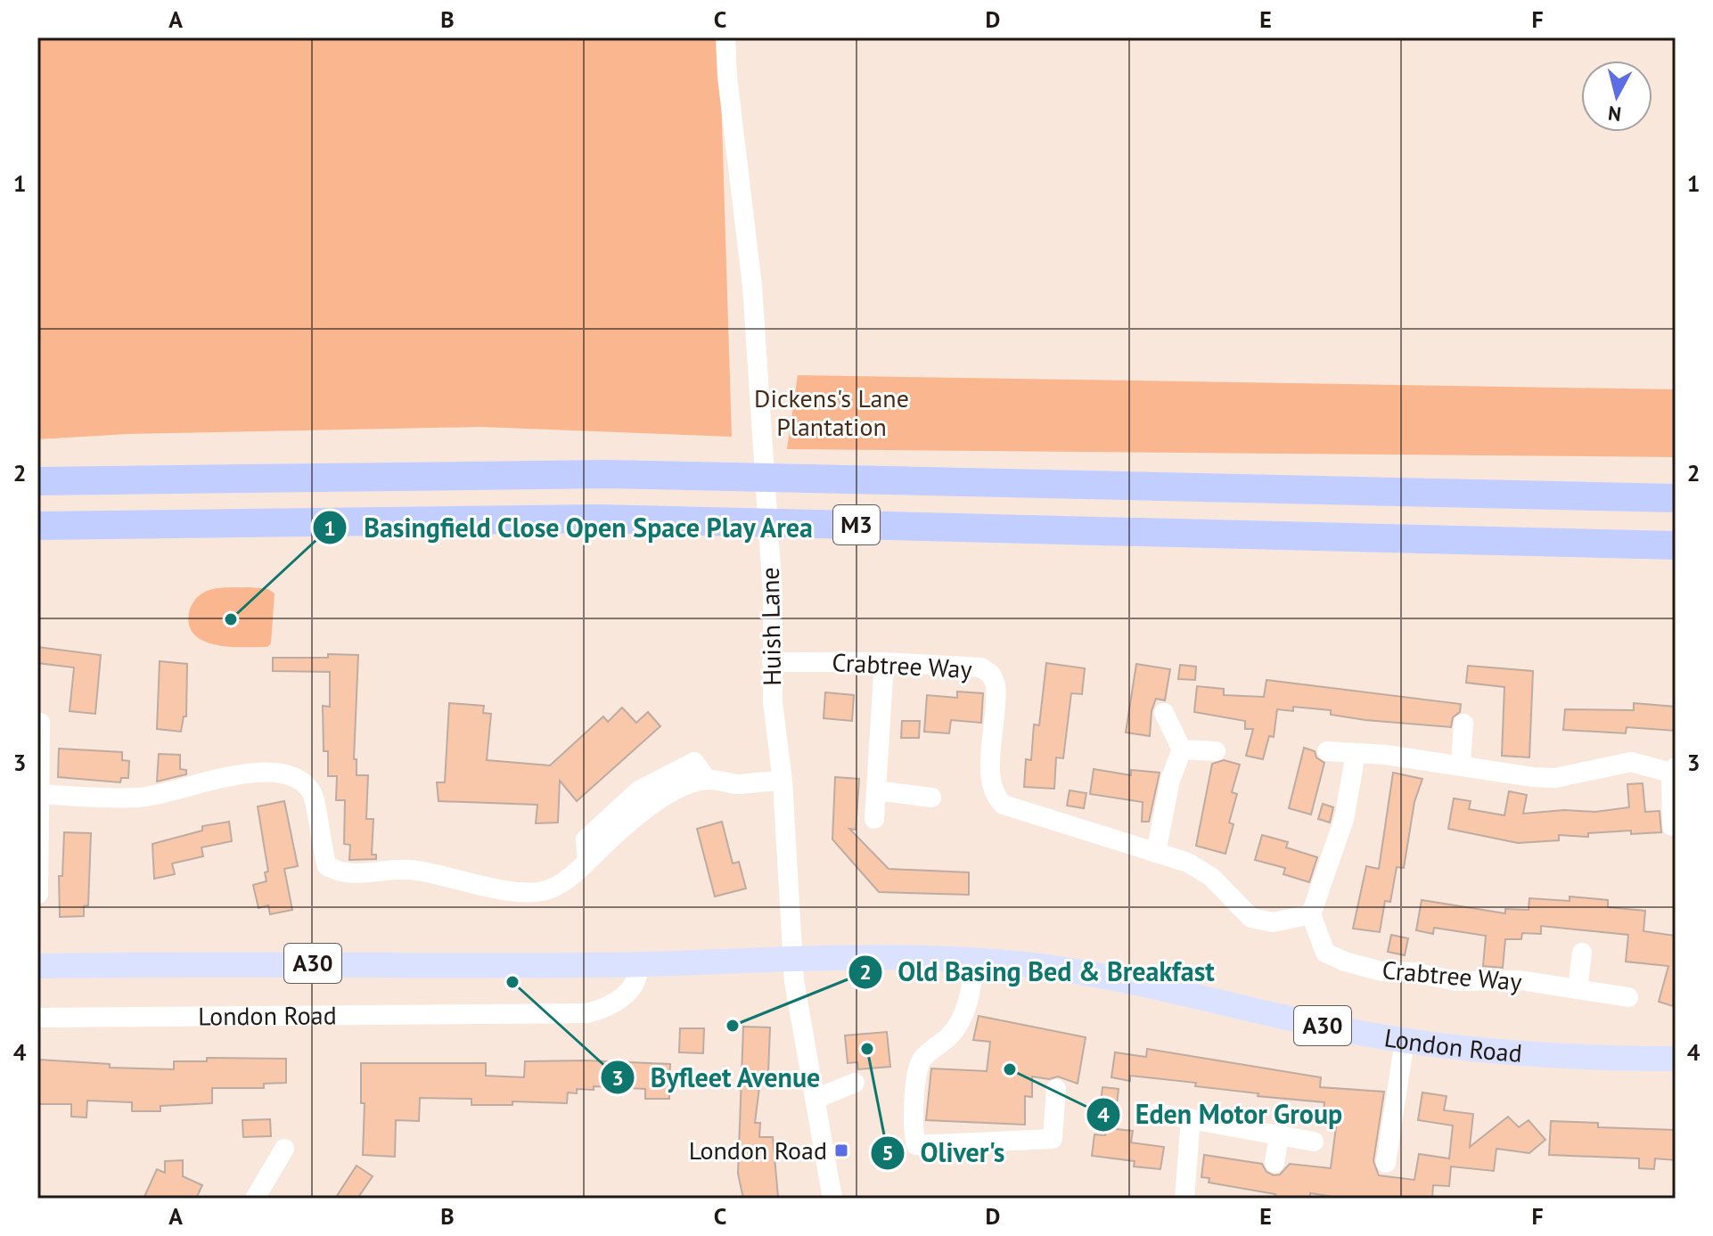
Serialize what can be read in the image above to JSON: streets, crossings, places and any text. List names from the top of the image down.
{
  "streets": {
    "highway": ["M3"],
    "main road": ["A30", "London Road"],
    "street": ["Huish Lane", "Crabtree Way"]
  },
  "crossings": [
    ["Huish Lane", "Crabtree Way"],
    ["Huish Lane", "London Road"]
  ],
  "parks": ["Dickens's Lane Plantation"],
  "places": {
    "other": [
      "Basingfield Close Open Space Play Area",
      "Byfleet Avenue",
      "Old Basing Bed & Breakfast",
      "Oliver's",
      "Eden Motor Group"
    ],
    "transit": ["London Road"]
  },
  "north": "bottom",
  "grid": {
    "columns": [
      "A",
      "B",
      "C",
      "D",
      "E",
      "F"
    ],
    "rows": [
      "1",
      "2",
      "3",
      "4"
    ]
  }
}
